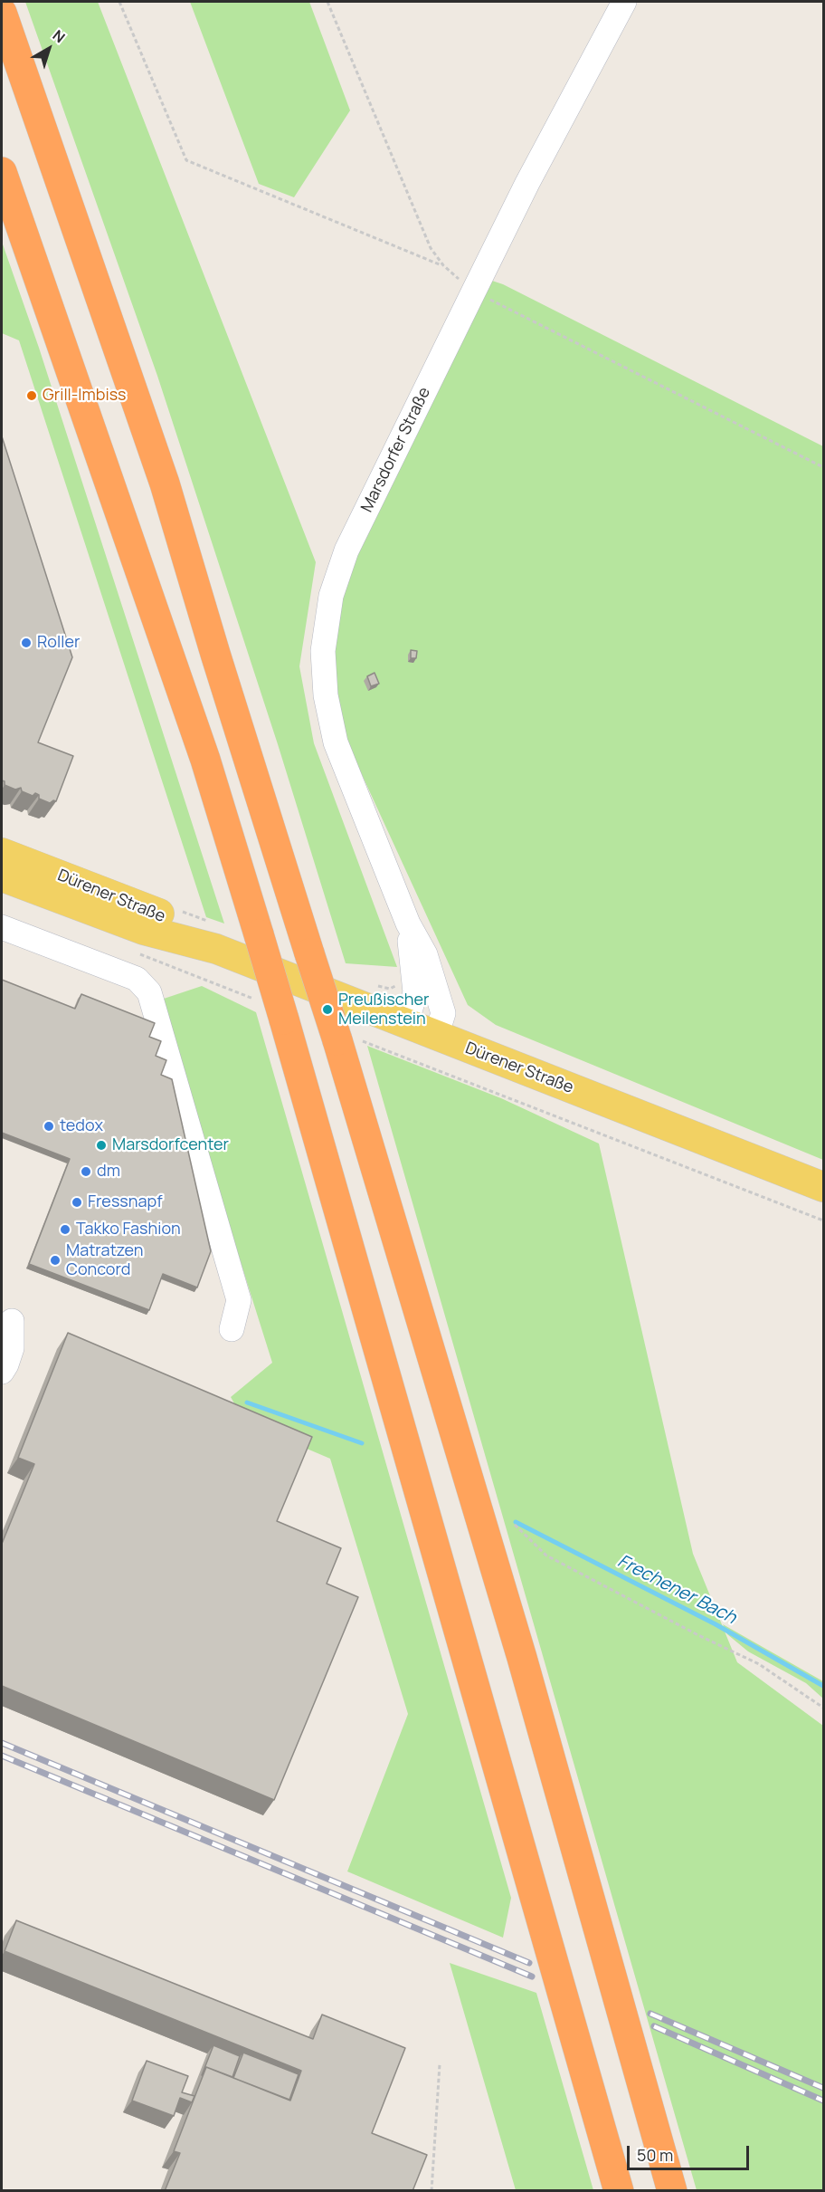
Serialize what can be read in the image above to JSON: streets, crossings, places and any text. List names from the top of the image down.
{
  "streets": {
    "main road": ["Dürener Straße"],
    "street": ["Marsdorfer Straße"]
  },
  "crossings": [
    ["Marsdorfer Straße", "Dürener Straße"]
  ],
  "water": ["Frechener Bach"],
  "places": [
    "Grill-Imbiss",
    "Roller",
    "Preußischer Meilenstein",
    "tedox",
    "Marsdorfcenter",
    "dm",
    "Fressnapf",
    "Takko Fashion",
    "Matratzen Concord"
  ],
  "scale_bar": "50 m",
  "north": "top right"
}
